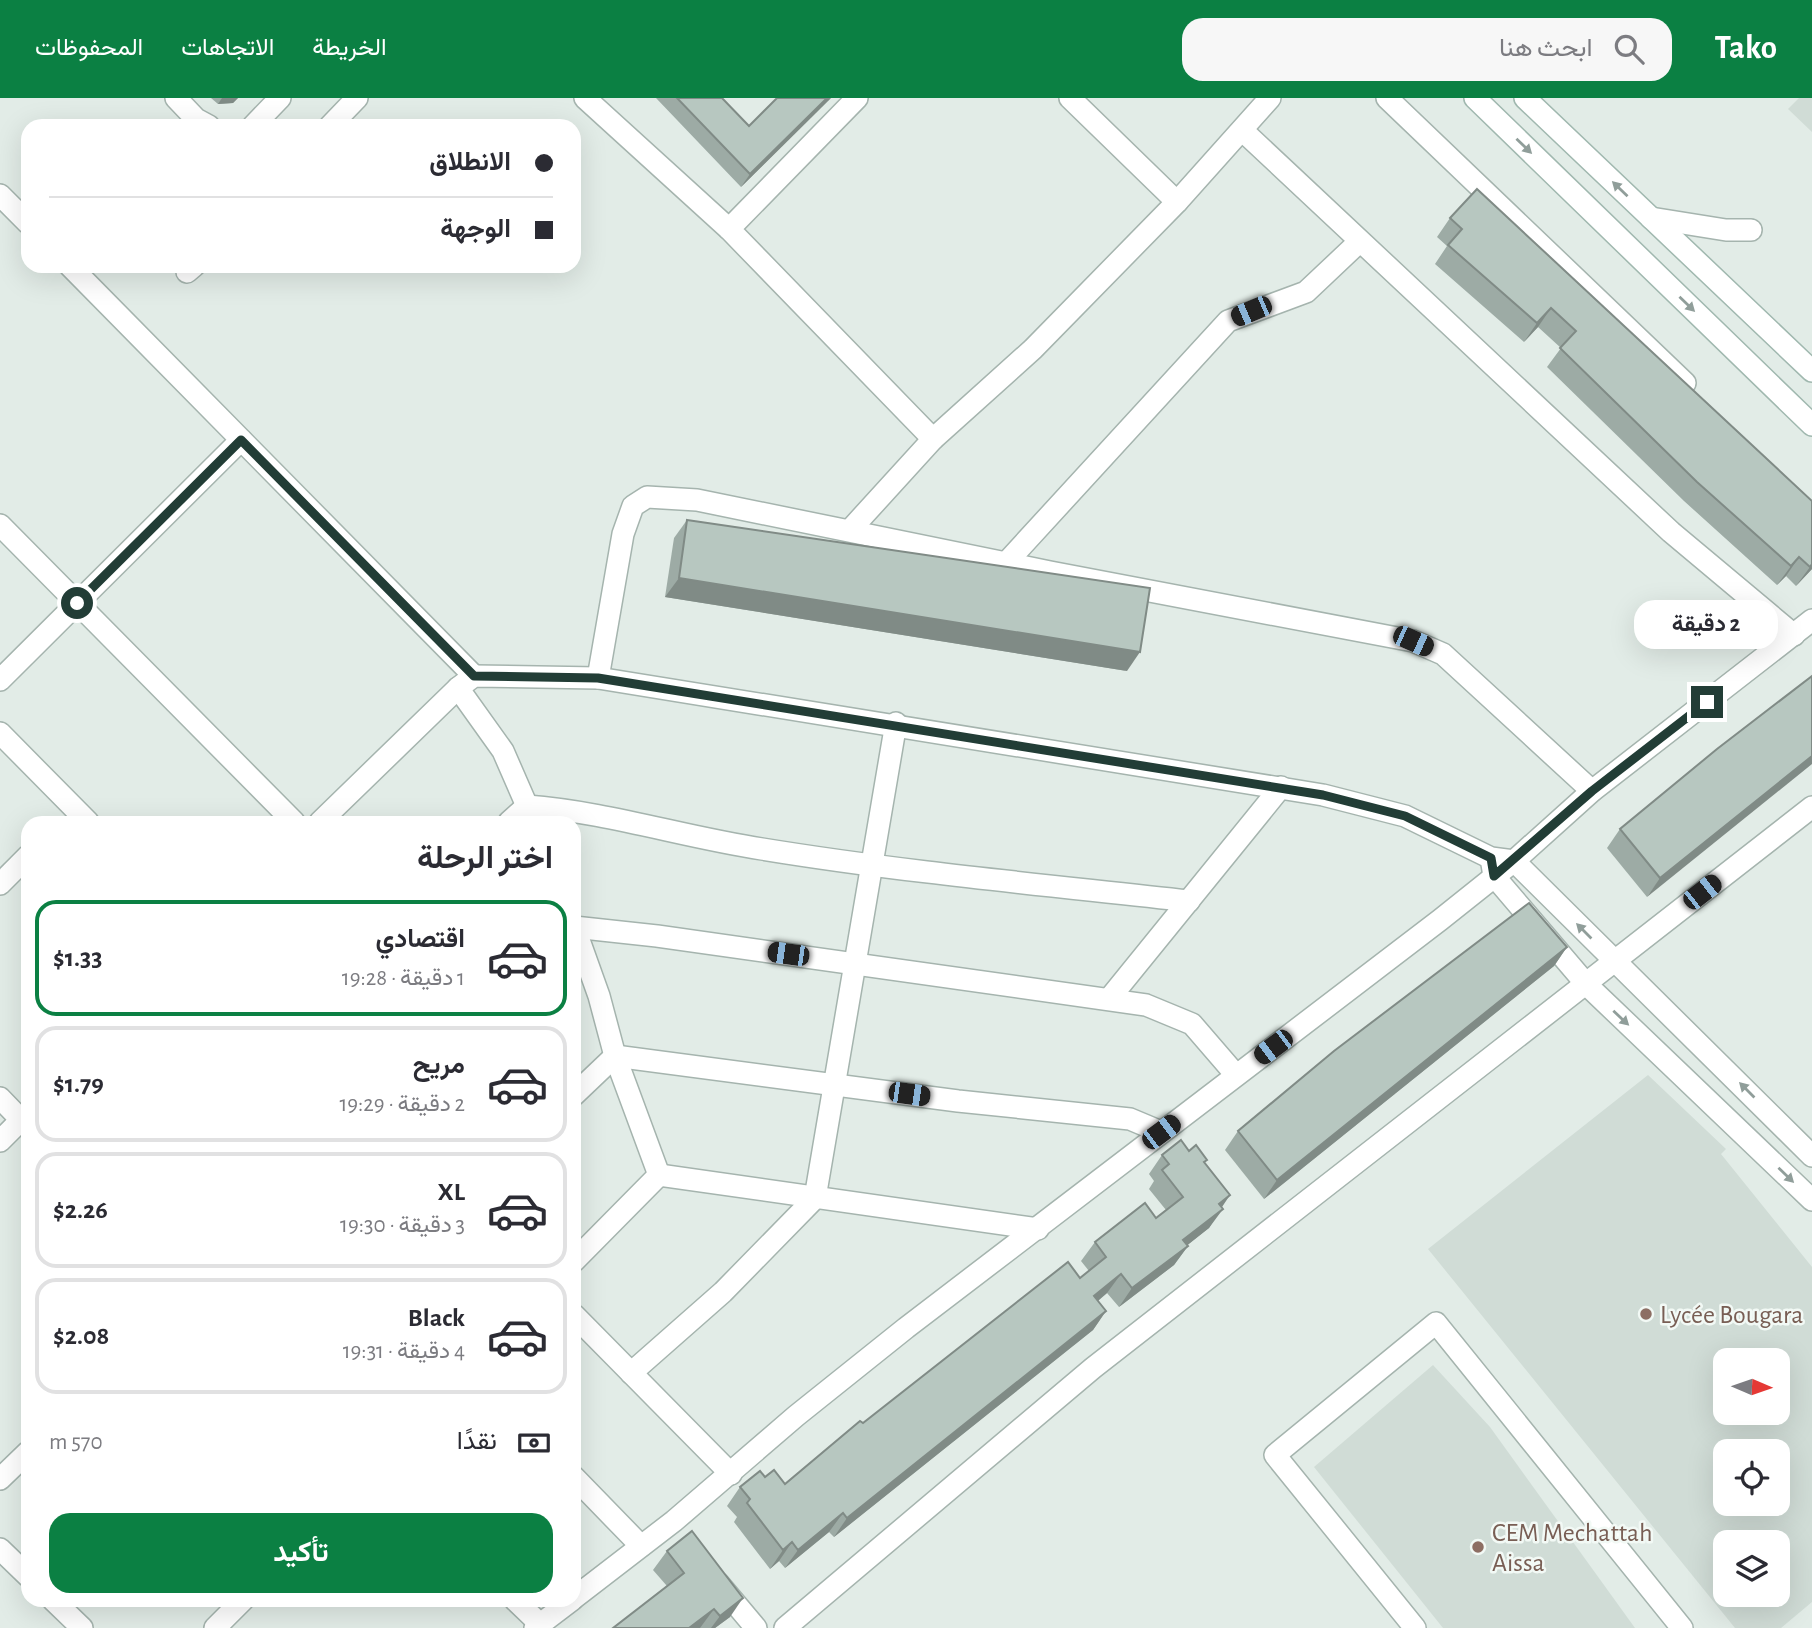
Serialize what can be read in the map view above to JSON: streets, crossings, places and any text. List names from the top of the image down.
{
  "places": ["Lycée Bougara", "CEM Mechattah Aissa"],
  "north": "right",
  "page": {
    "header": "Tako",
    "search": "ابحث هنا",
    "nav": ["الخريطة", "الاتجاهات", "المحفوظات"],
    "banner": ["الانطلاق", "الوجهة"],
    "bubble": "2 دقيقة",
    "heading": "اختر الرحلة",
    "list": [
      {
        "name": "اقتصادي",
        "note": "1 دقيقة · 19:28",
        "value": "$1.33"
      },
      {
        "name": "مريح",
        "note": "2 دقيقة · 19:29",
        "value": "$1.79"
      },
      {
        "name": "XL",
        "note": "3 دقيقة · 19:30",
        "value": "$2.26"
      },
      {
        "name": "Black",
        "note": "4 دقيقة · 19:31",
        "value": "$2.08"
      }
    ],
    "pay": ["نقدًا", "570 m"],
    "buttons": "تأكيد"
  }
}
